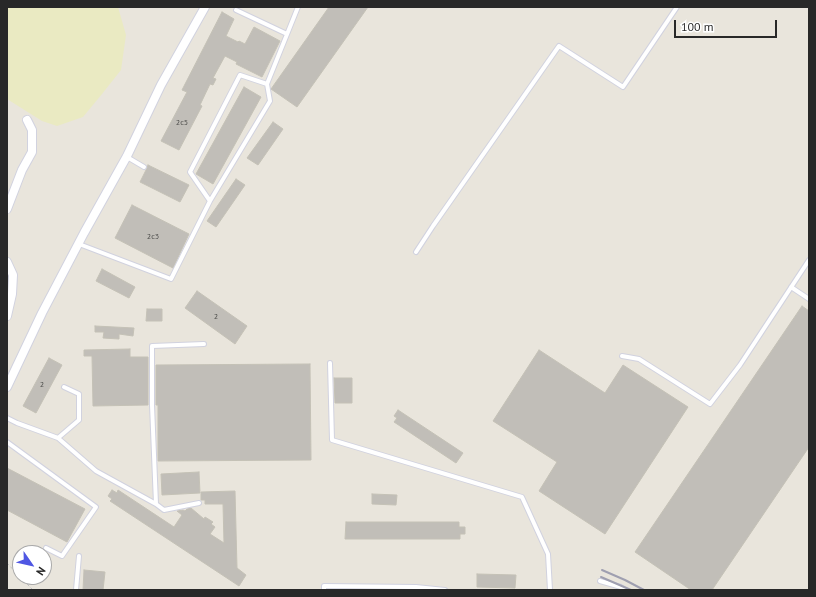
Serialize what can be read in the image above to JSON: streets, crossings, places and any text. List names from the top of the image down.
{
  "house_numbers": [
    "2с5",
    "2с3",
    "2",
    "2"
  ],
  "scale_bar": "100 m",
  "north": "bottom right"
}
